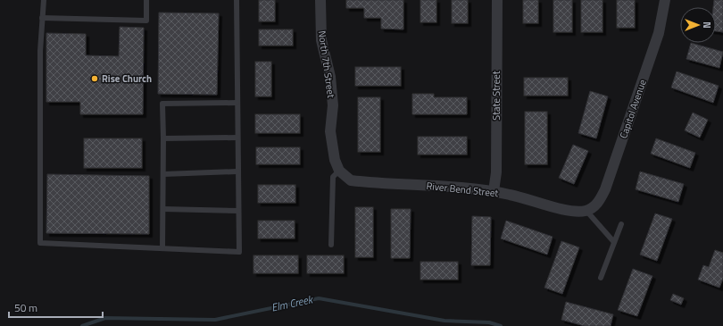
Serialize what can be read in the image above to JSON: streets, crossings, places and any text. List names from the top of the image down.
{
  "streets": {
    "street": [
      "North 7th Street",
      "State Street",
      "Capitol Avenue",
      "River Bend Street"
    ]
  },
  "crossings": [
    ["North 7th Street", "River Bend Street"],
    ["State Street", "River Bend Street"],
    ["Capitol Avenue", "River Bend Street"]
  ],
  "water": ["Elm Creek"],
  "places": ["Rise Church"],
  "scale_bar": "50 m",
  "north": "right"
}
